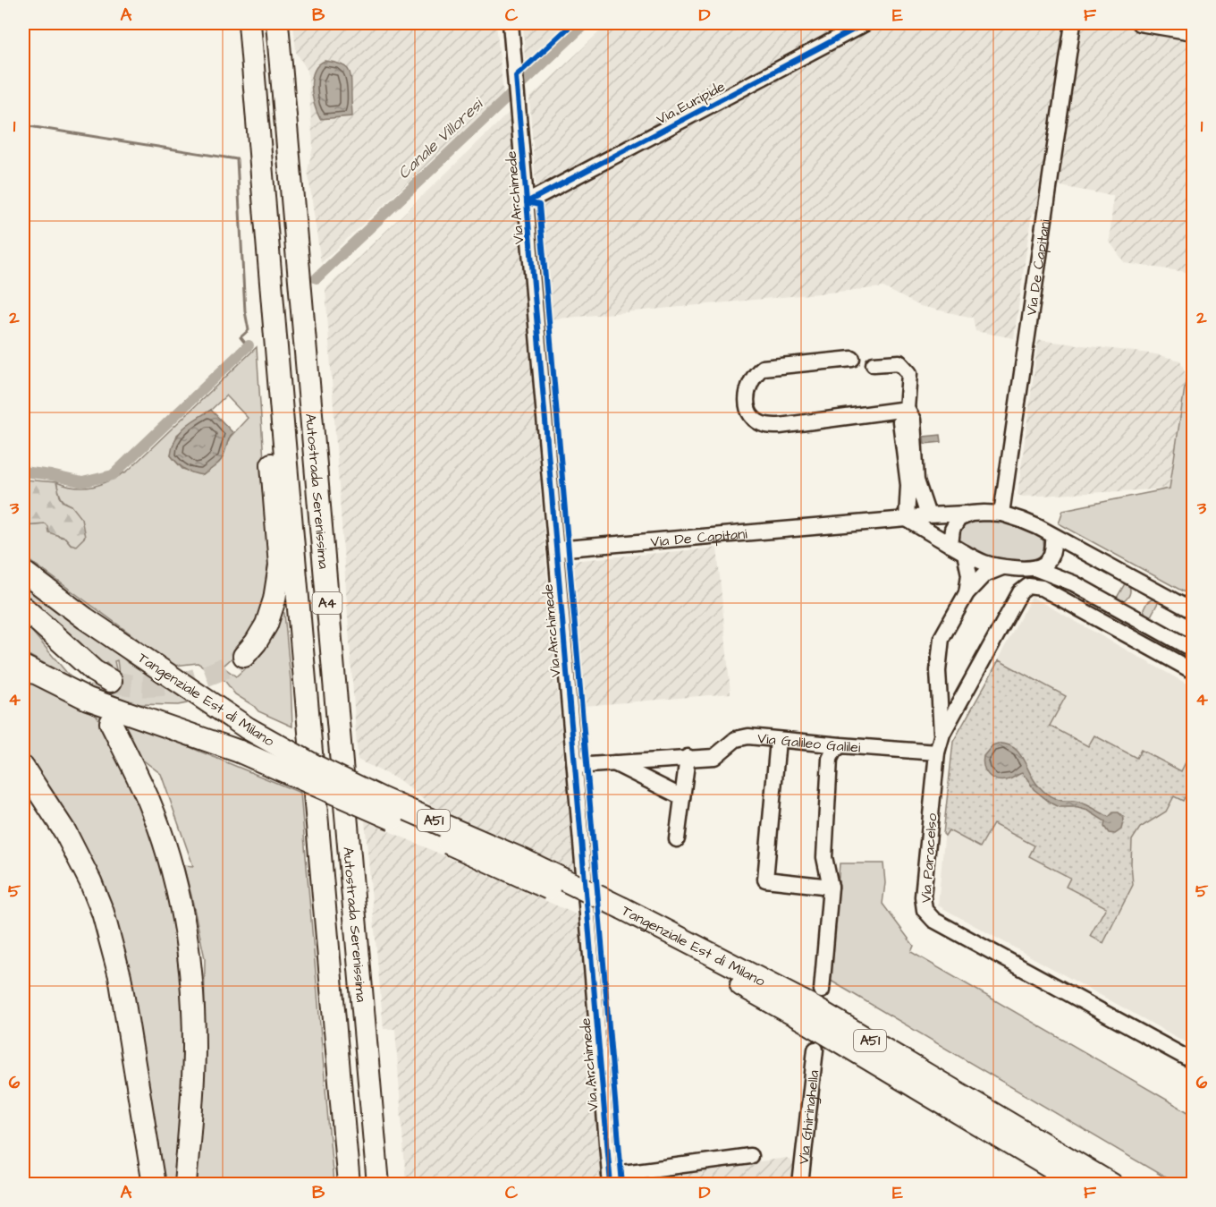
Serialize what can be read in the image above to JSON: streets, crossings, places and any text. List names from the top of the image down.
{
  "streets": {
    "highway": [
      "Autostrada Serenissima",
      "A4",
      "Tangenziale Est di Milano",
      "A51"
    ],
    "street": [
      "Via Euripide",
      "Via Archimede",
      "Via De Capitani",
      "Via Galileo Galilei",
      "Via Paracelso",
      "Via Ghiringhella"
    ]
  },
  "crossings": [
    ["Via Euripide", "Via Archimede"],
    ["Via Archimede", "Via De Capitani"],
    ["Via Archimede", "Via Galileo Galilei"],
    ["Via Galileo Galilei", "Via Paracelso"]
  ],
  "water": ["Canale Villoresi"],
  "grid": {
    "columns": [
      "A",
      "B",
      "C",
      "D",
      "E",
      "F"
    ],
    "rows": [
      "1",
      "2",
      "3",
      "4",
      "5",
      "6"
    ]
  }
}
